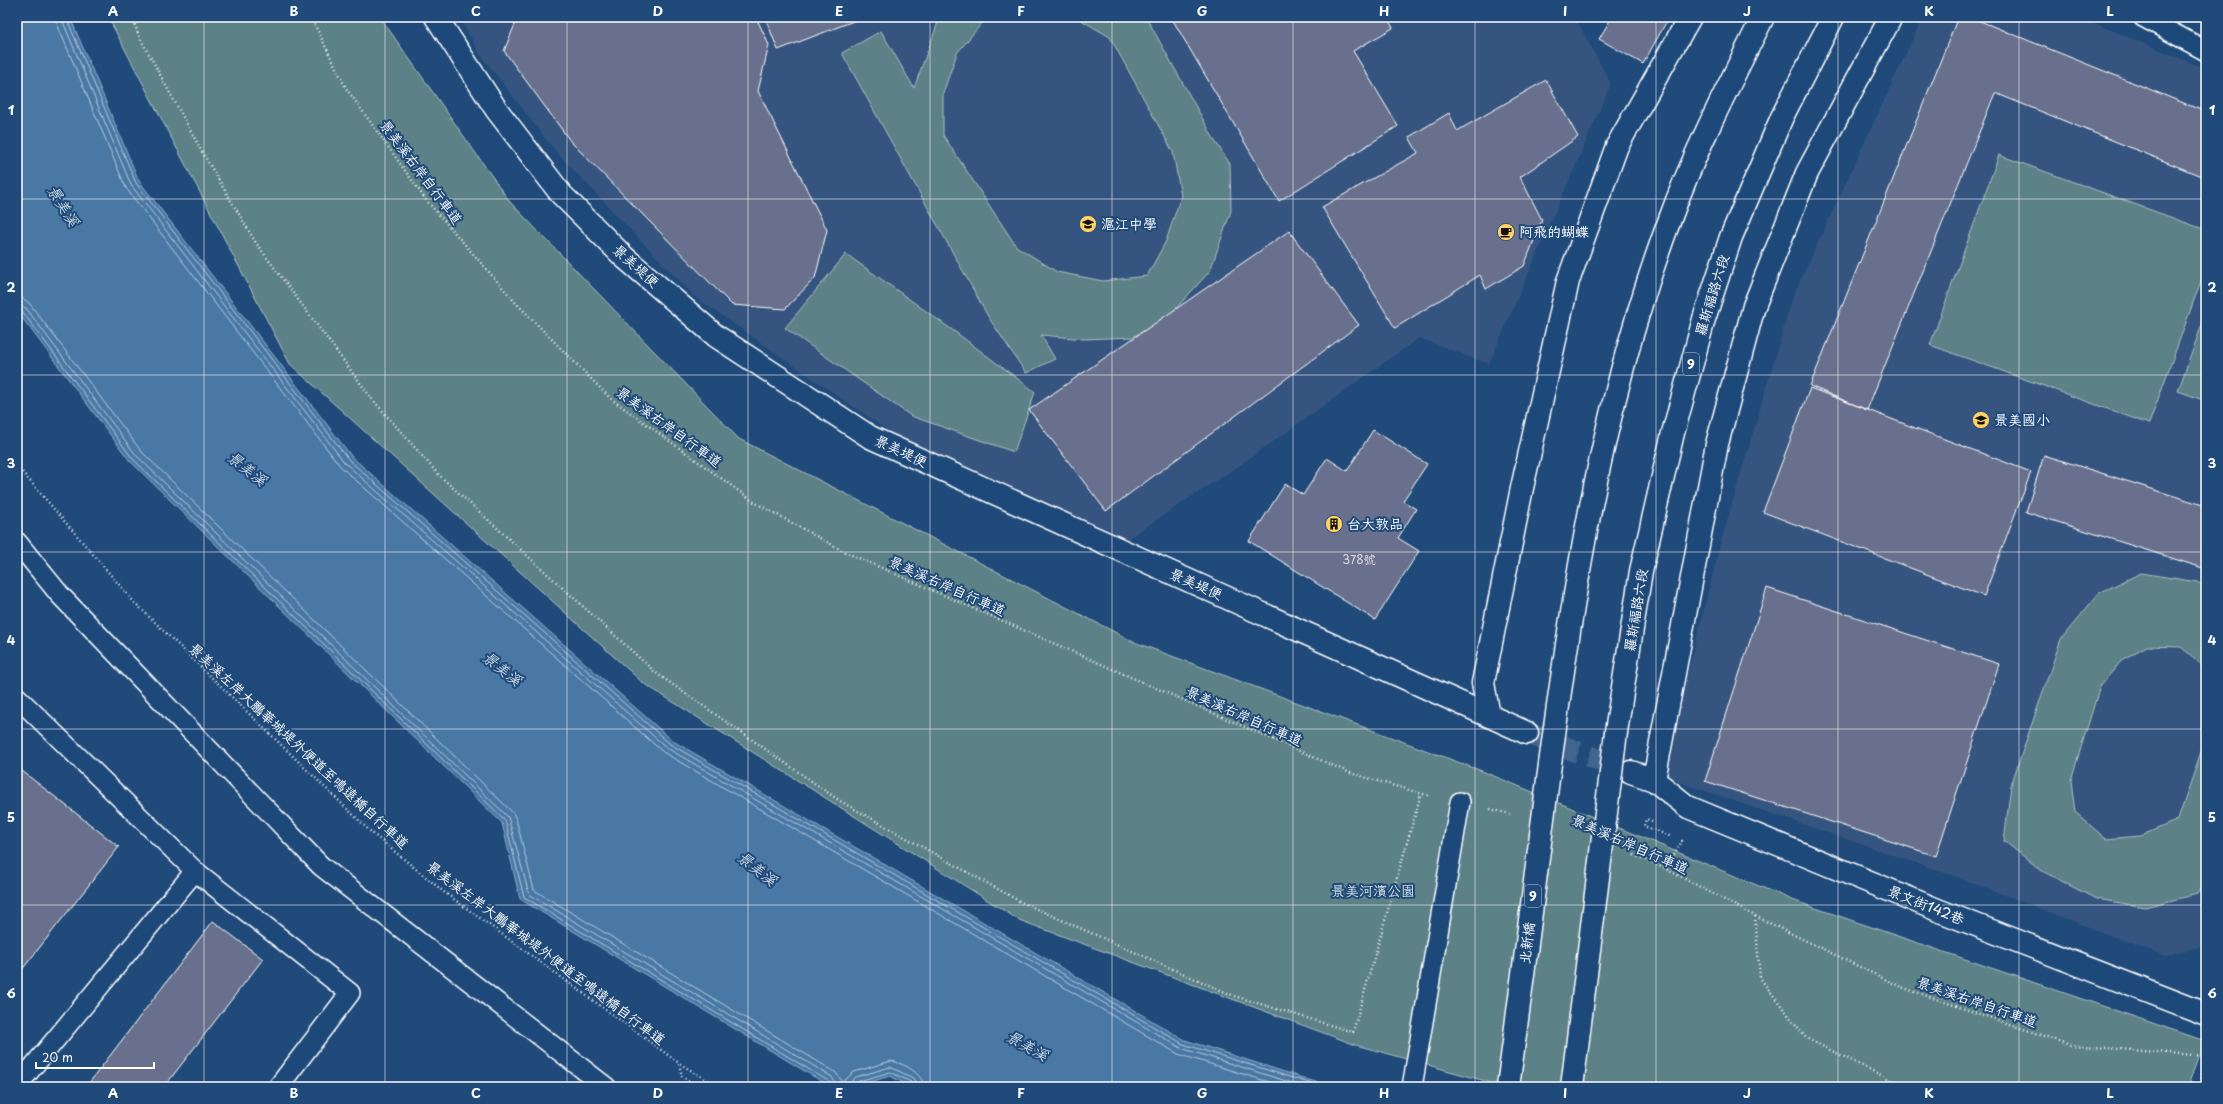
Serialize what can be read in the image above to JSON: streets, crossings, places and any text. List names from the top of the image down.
{
  "streets": {
    "street": [
      "景美堤便",
      "羅斯福路六段",
      "9",
      "景文街142巷",
      "北新橋"
    ],
    "path": ["景美溪右岸自行車道", "景美溪左岸大鵬華城堤外便道至鳴遠橋自行車道"]
  },
  "water": ["景美溪"],
  "parks": ["景美河濱公園"],
  "places": {
    "school or university": ["滬江中學", "景美國小"],
    "cafe": ["阿飛的蝴蝶"],
    "building": ["台大敦品"]
  },
  "house_numbers": ["378號"],
  "scale_bar": "20 m",
  "grid": {
    "columns": [
      "A",
      "B",
      "C",
      "D",
      "E",
      "F",
      "G",
      "H",
      "I",
      "J",
      "K",
      "L"
    ],
    "rows": [
      "1",
      "2",
      "3",
      "4",
      "5",
      "6"
    ]
  }
}
